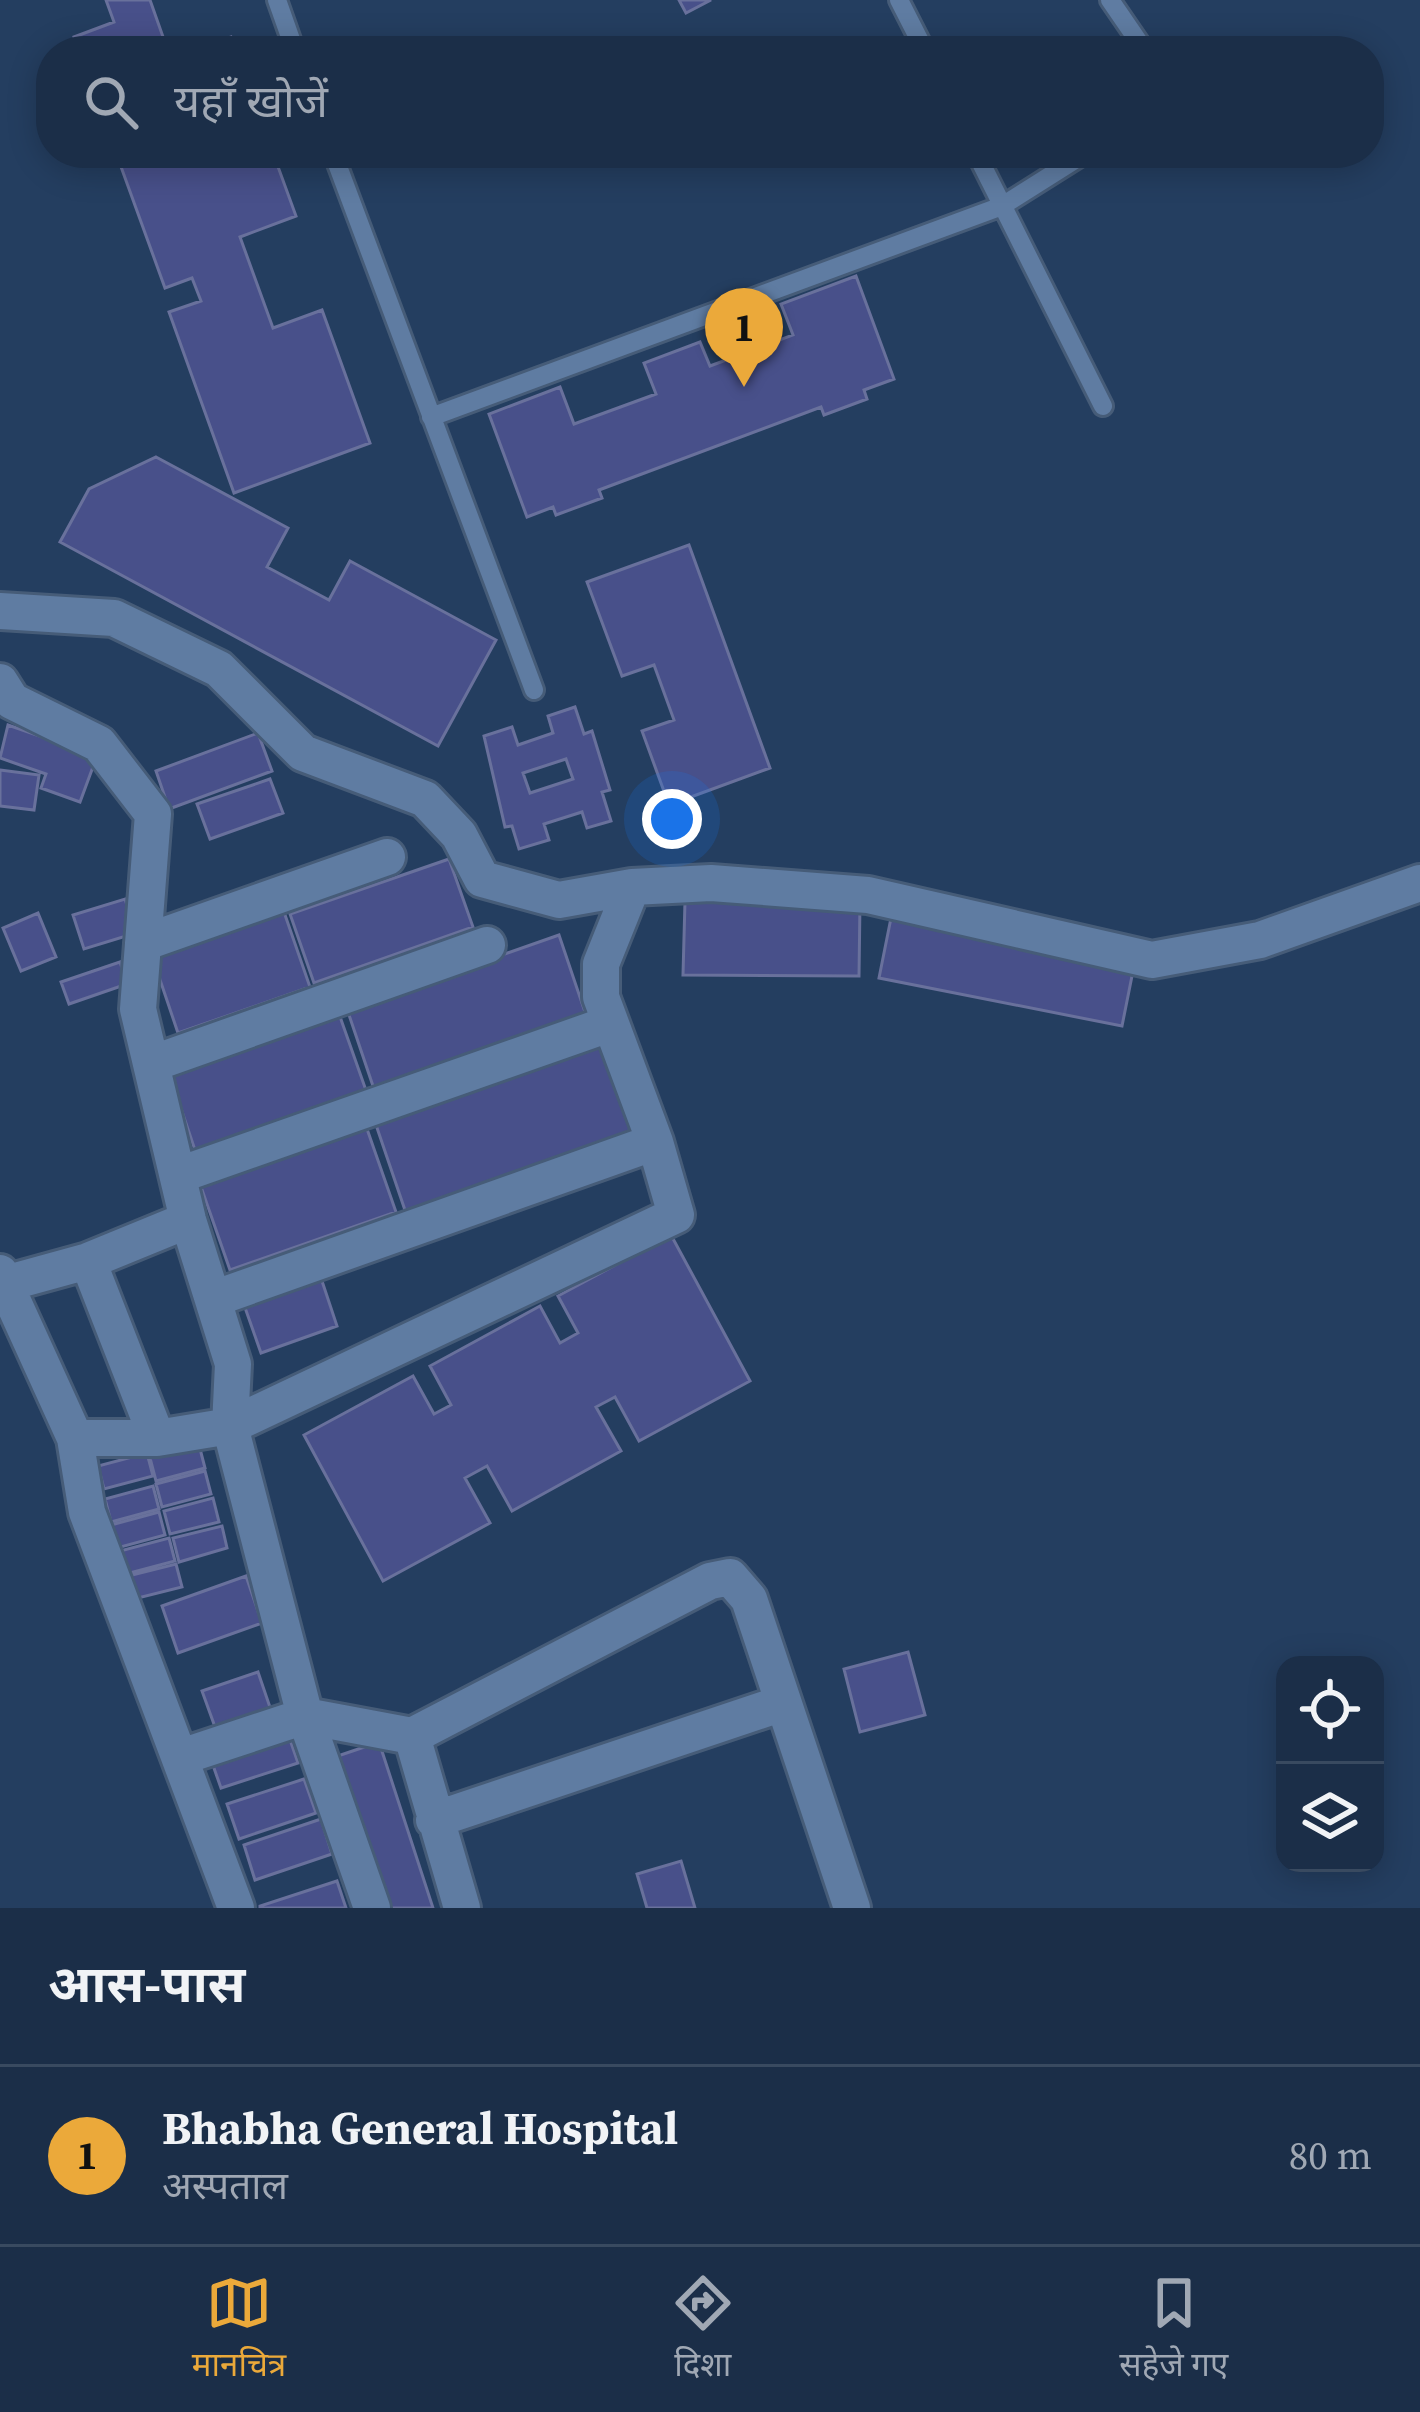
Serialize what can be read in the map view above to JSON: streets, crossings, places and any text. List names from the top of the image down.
{
  "page": {
    "search": "यहाँ खोजें",
    "pins": "1",
    "heading": "आस-पास",
    "list": [
      {
        "mark": "1",
        "name": "Bhabha General Hospital",
        "note": "अस्पताल",
        "value": "80 m"
      }
    ],
    "nav": ["मानचित्र", "दिशा", "सहेजे गए"]
  }
}
